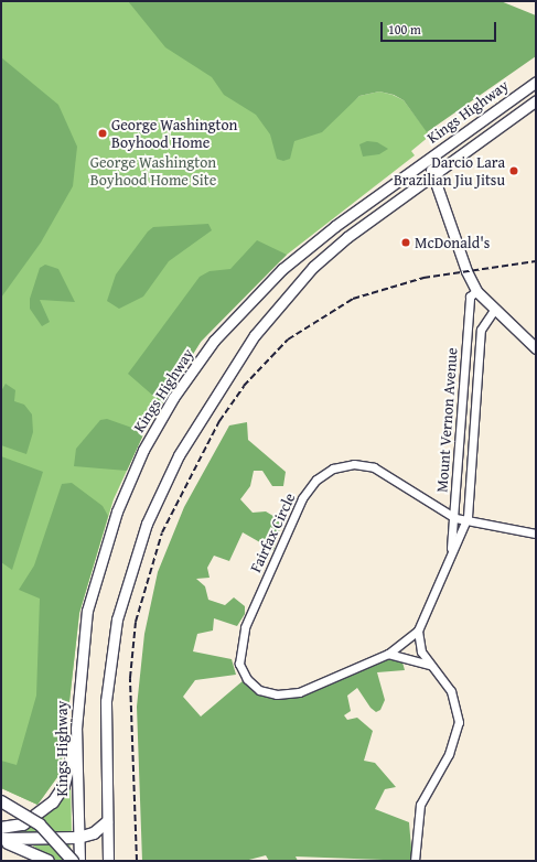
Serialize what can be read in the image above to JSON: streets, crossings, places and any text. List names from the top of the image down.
{
  "streets": {
    "main road": ["Kings Highway"],
    "street": ["Mount Vernon Avenue", "Fairfax Circle"]
  },
  "crossings": [
    ["Mount Vernon Avenue", "Fairfax Circle"]
  ],
  "parks": ["George Washington Boyhood Home Site"],
  "places": ["George Washington Boyhood Home", "Darcio Lara Brazilian Jiu Jitsu", "McDonald's"],
  "scale_bar": "100 m"
}
